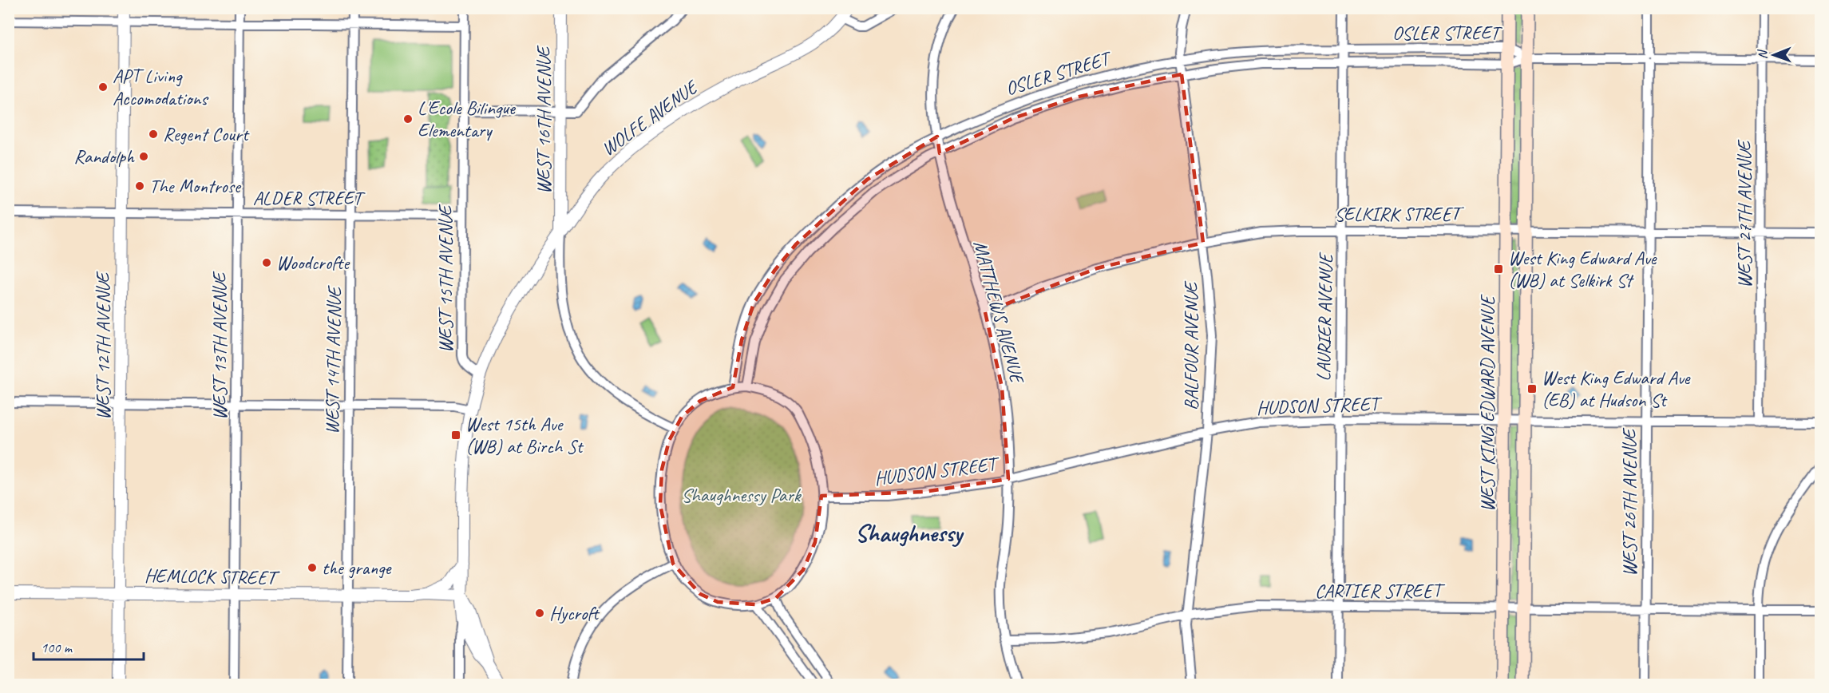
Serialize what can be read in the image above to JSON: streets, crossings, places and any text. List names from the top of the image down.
{
  "streets": {
    "main road": ["WEST KING EDWARD AVENUE"],
    "street": [
      "OSLER STREET",
      "WOLFE AVENUE",
      "WEST 16TH AVENUE",
      "ALDER STREET",
      "SELKIRK STREET",
      "WEST 27TH AVENUE",
      "WEST 15TH AVENUE",
      "MATTHEWS AVENUE",
      "LAURIER AVENUE",
      "WEST 12TH AVENUE",
      "WEST 13TH AVENUE",
      "BALFOUR AVENUE",
      "WEST 14TH AVENUE",
      "HUDSON STREET",
      "WEST 26TH AVENUE",
      "HEMLOCK STREET",
      "CARTIER STREET"
    ]
  },
  "crossings": [
    ["OSLER STREET", "WEST 27TH AVENUE"],
    ["OSLER STREET", "MATTHEWS AVENUE"],
    ["OSLER STREET", "LAURIER AVENUE"],
    ["OSLER STREET", "BALFOUR AVENUE"],
    ["OSLER STREET", "WEST KING EDWARD AVENUE"],
    ["OSLER STREET", "WEST 26TH AVENUE"],
    ["WOLFE AVENUE", "WEST 16TH AVENUE"],
    ["WOLFE AVENUE", "WEST 15TH AVENUE"],
    ["ALDER STREET", "WEST 15TH AVENUE"],
    ["ALDER STREET", "WEST 12TH AVENUE"],
    ["ALDER STREET", "WEST 13TH AVENUE"],
    ["ALDER STREET", "WEST 14TH AVENUE"],
    ["SELKIRK STREET", "WEST 27TH AVENUE"],
    ["SELKIRK STREET", "MATTHEWS AVENUE"],
    ["SELKIRK STREET", "LAURIER AVENUE"],
    ["SELKIRK STREET", "BALFOUR AVENUE"],
    ["SELKIRK STREET", "WEST KING EDWARD AVENUE"],
    ["SELKIRK STREET", "WEST 26TH AVENUE"],
    ["WEST 27TH AVENUE", "HUDSON STREET"],
    ["MATTHEWS AVENUE", "HUDSON STREET"],
    ["MATTHEWS AVENUE", "CARTIER STREET"],
    ["LAURIER AVENUE", "HUDSON STREET"],
    ["LAURIER AVENUE", "CARTIER STREET"],
    ["WEST 12TH AVENUE", "HEMLOCK STREET"],
    ["WEST 13TH AVENUE", "HEMLOCK STREET"],
    ["BALFOUR AVENUE", "HUDSON STREET"],
    ["BALFOUR AVENUE", "CARTIER STREET"],
    ["WEST 14TH AVENUE", "HEMLOCK STREET"],
    ["WEST KING EDWARD AVENUE", "HUDSON STREET"],
    ["WEST KING EDWARD AVENUE", "CARTIER STREET"],
    ["HUDSON STREET", "WEST 26TH AVENUE"],
    ["WEST 26TH AVENUE", "CARTIER STREET"]
  ],
  "districts": ["Shaughnessy"],
  "parks": ["Shaughnessy Park"],
  "places": {
    "other": [
      "APT Living Accomodations",
      "L'Ecole Bilingue Elementary",
      "Regent Court",
      "Randolph",
      "The Montrose",
      "Woodcrofte",
      "the grange",
      "Hycroft"
    ],
    "transit": ["West King Edward Ave (WB) at Selkirk St", "West King Edward Ave (EB) at Hudson St", "West 15th Ave (WB) at Birch St"]
  },
  "scale_bar": "100 m",
  "north": "left"
}
